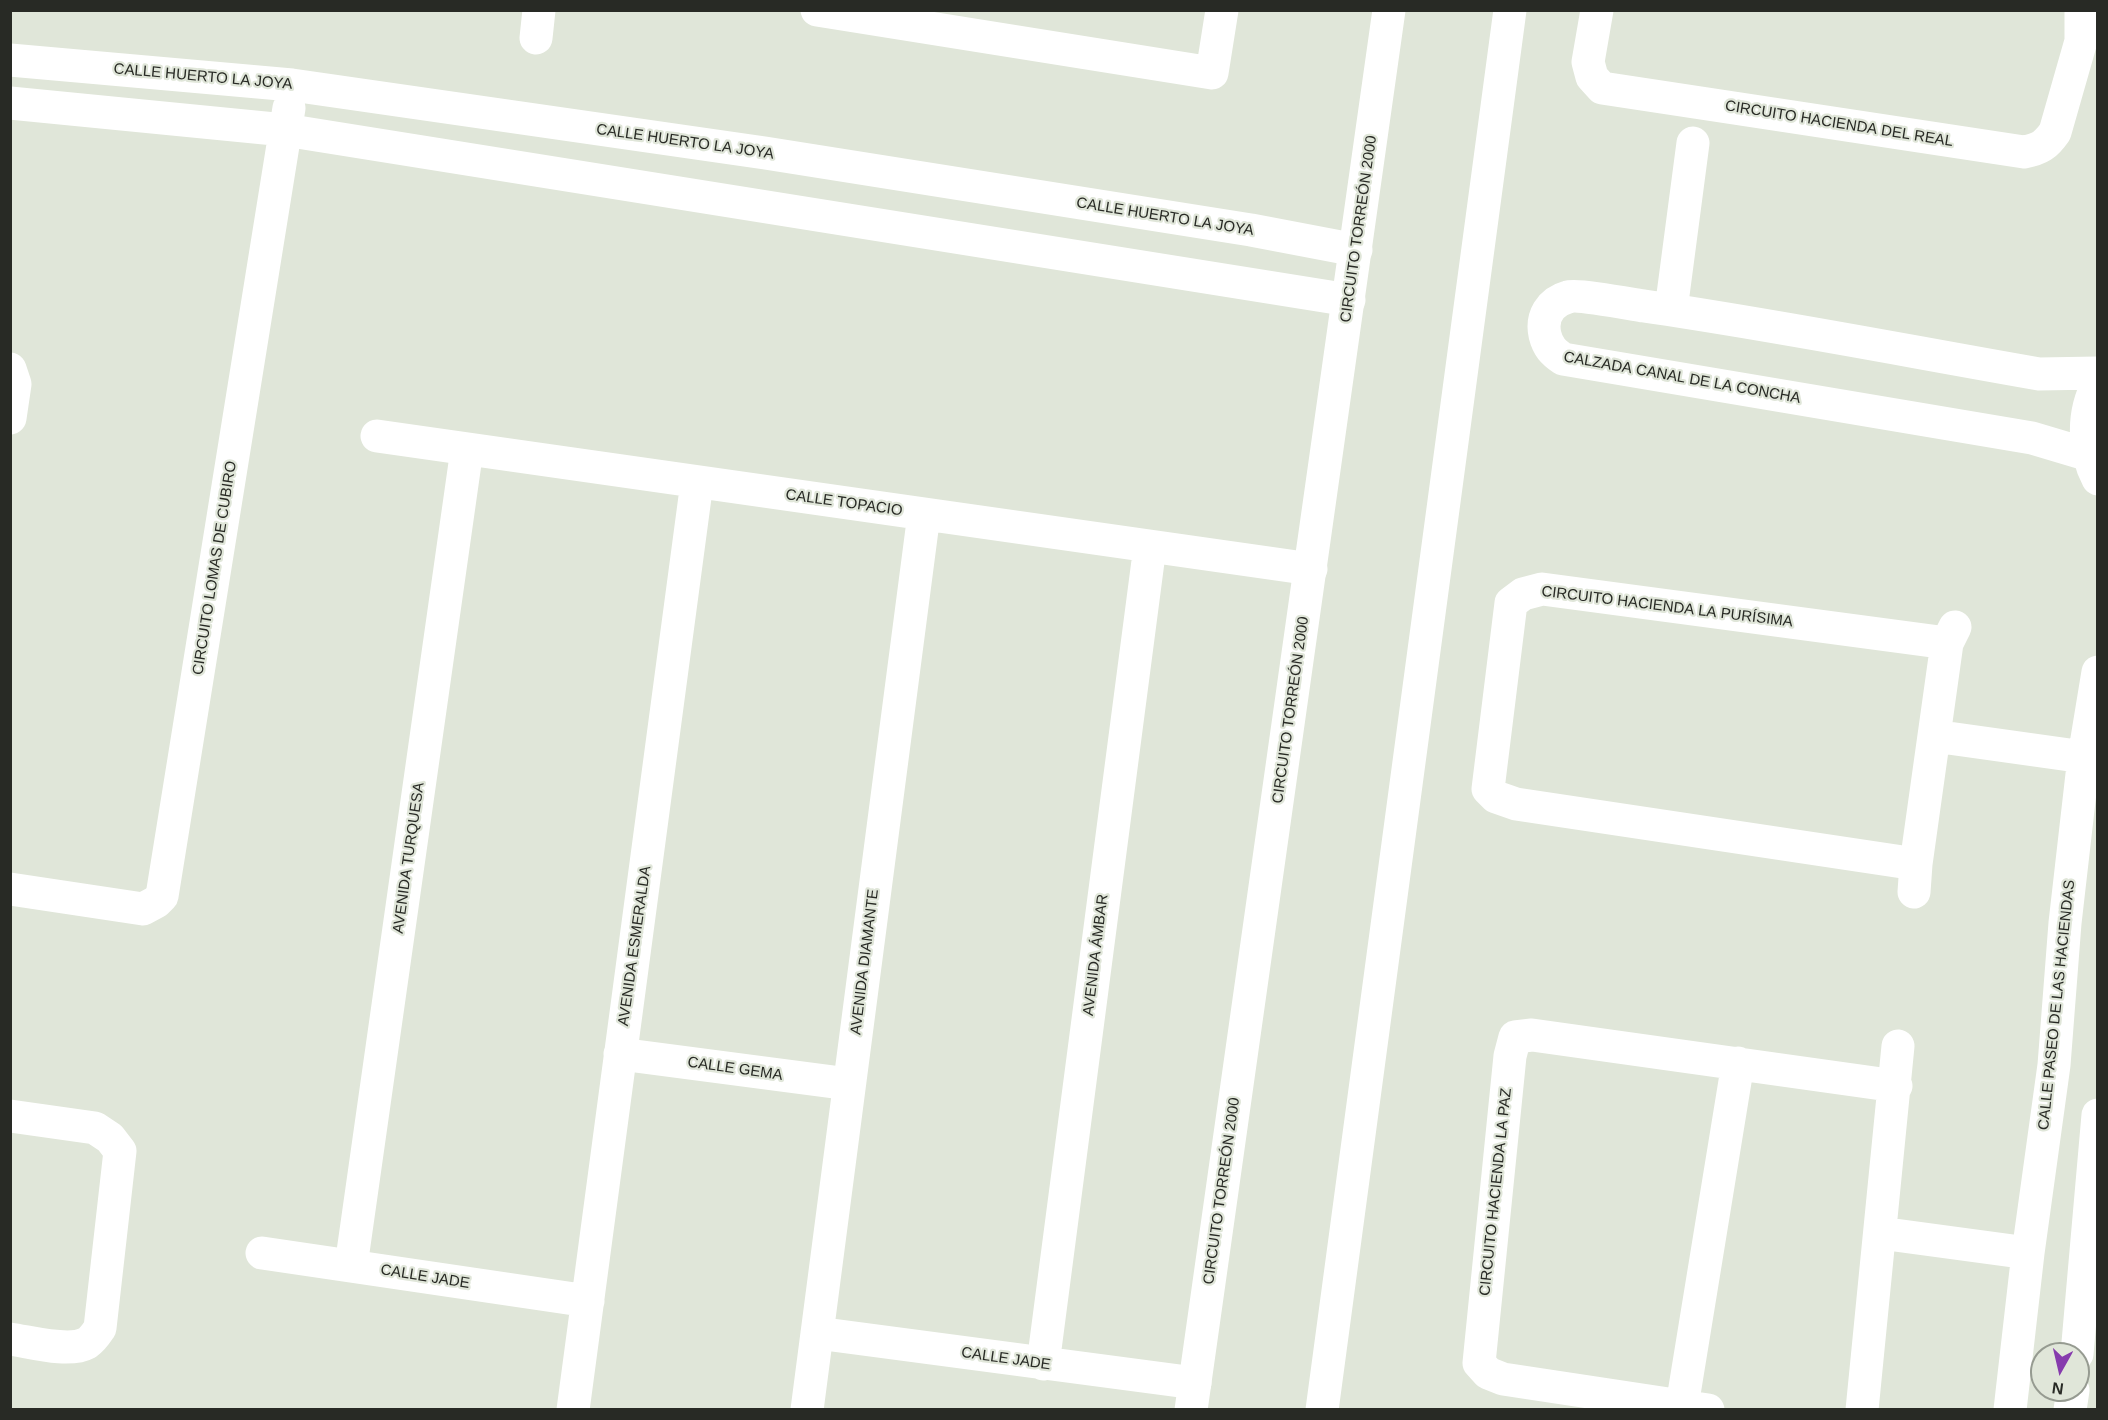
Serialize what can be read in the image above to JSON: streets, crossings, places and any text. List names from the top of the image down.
{
  "streets": {
    "street": [
      "CALLE HUERTO LA JOYA",
      "CIRCUITO HACIENDA DEL REAL",
      "CIRCUITO TORREÓN 2000",
      "CALZADA CANAL DE LA CONCHA",
      "CALLE TOPACIO",
      "CIRCUITO LOMAS DE CUBIRO",
      "CIRCUITO HACIENDA LA PURÍSIMA",
      "AVENIDA TURQUESA",
      "AVENIDA ESMERALDA",
      "AVENIDA ÁMBAR",
      "AVENIDA DIAMANTE",
      "CALLE PASEO DE LAS HACIENDAS",
      "CALLE GEMA",
      "CIRCUITO HACIENDA LA PAZ",
      "CALLE JADE"
    ]
  },
  "crossings": [
    ["CALLE HUERTO LA JOYA", "CIRCUITO TORREÓN 2000"],
    ["CALLE HUERTO LA JOYA", "CIRCUITO LOMAS DE CUBIRO"],
    ["CIRCUITO TORREÓN 2000", "CALLE TOPACIO"],
    ["CIRCUITO TORREÓN 2000", "CALLE JADE"],
    ["CALLE TOPACIO", "AVENIDA TURQUESA"],
    ["CALLE TOPACIO", "AVENIDA ESMERALDA"],
    ["CALLE TOPACIO", "AVENIDA ÁMBAR"],
    ["CALLE TOPACIO", "AVENIDA DIAMANTE"],
    ["AVENIDA TURQUESA", "CALLE JADE"],
    ["AVENIDA ESMERALDA", "CALLE GEMA"],
    ["AVENIDA ESMERALDA", "CALLE JADE"],
    ["AVENIDA ÁMBAR", "CALLE JADE"],
    ["AVENIDA DIAMANTE", "CALLE GEMA"],
    ["AVENIDA DIAMANTE", "CALLE JADE"]
  ],
  "north": "bottom"
}
